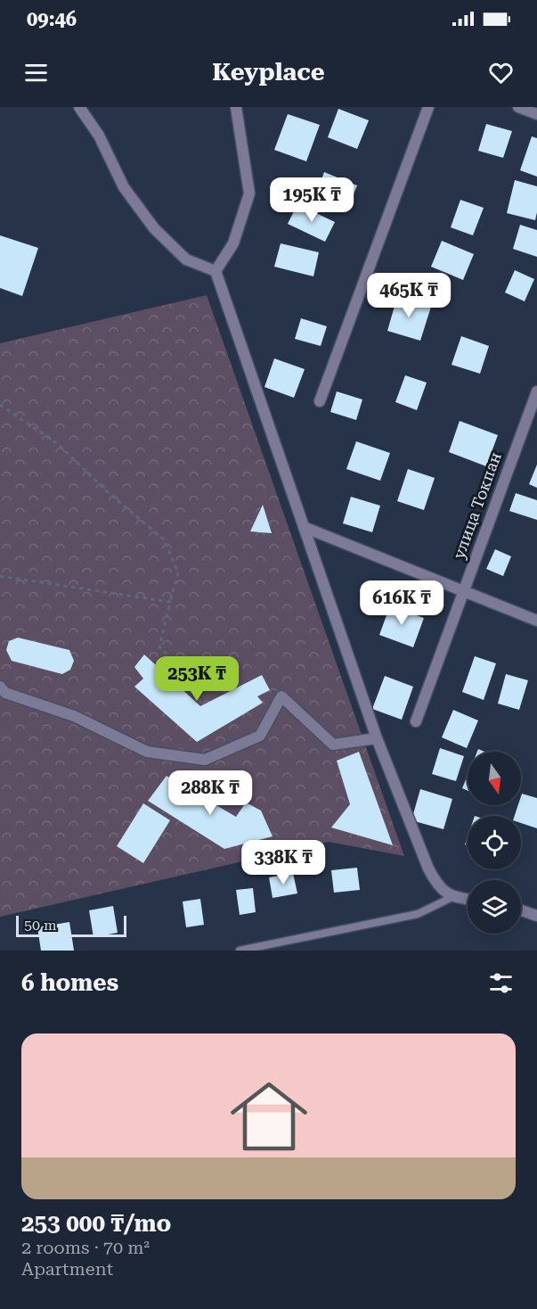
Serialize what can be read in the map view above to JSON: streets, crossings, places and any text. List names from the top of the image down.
{
  "streets": {
    "street": ["улица Токпан"]
  },
  "scale_bar": "50 m",
  "north": "bottom",
  "page": {
    "status": "09:46",
    "header": "Keyplace",
    "price": [
      "195K ₸",
      "465K ₸",
      "616K ₸",
      "253K ₸",
      "288K ₸",
      "338K ₸"
    ],
    "scale": "50 m",
    "heading": "6 homes",
    "list": [
      {
        "name": "253 000 ₸/mo",
        "note": "2 rooms · 70 m² · Apartment"
      }
    ]
  }
}
